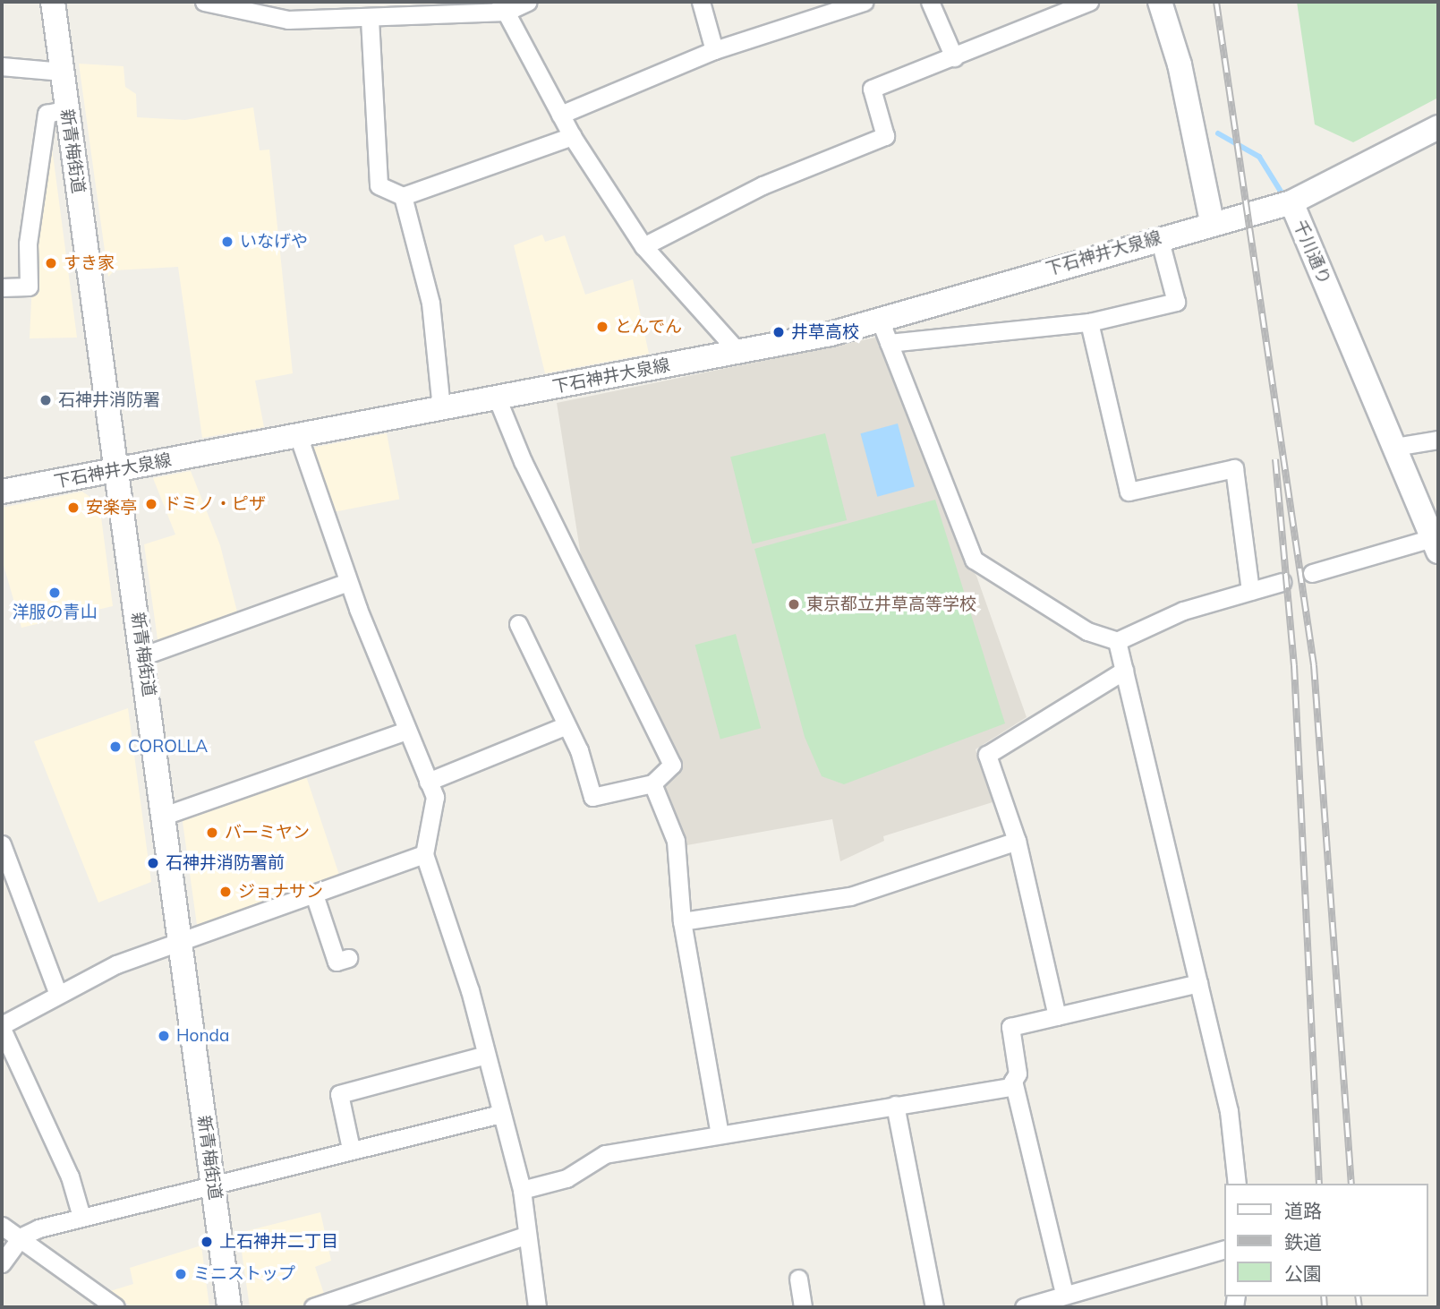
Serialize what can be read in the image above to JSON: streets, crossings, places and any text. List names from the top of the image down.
{
  "streets": {
    "main road": ["新青梅街道", "千川通り", "下石神井大泉線"]
  },
  "crossings": [
    ["新青梅街道", "下石神井大泉線"],
    ["千川通り", "下石神井大泉線"]
  ],
  "places": [
    "いなげや",
    "すき家",
    "とんでん",
    "井草高校",
    "石神井消防署",
    "ドミノ・ピザ",
    "安楽亭",
    "洋服の青山",
    "東京都立井草高等学校",
    "COROLLA",
    "バーミヤン",
    "石神井消防署前",
    "ジョナサン",
    "Honda",
    "上石神井二丁目",
    "ミニストップ"
  ],
  "legend": ["道路", "鉄道", "公園"]
}
